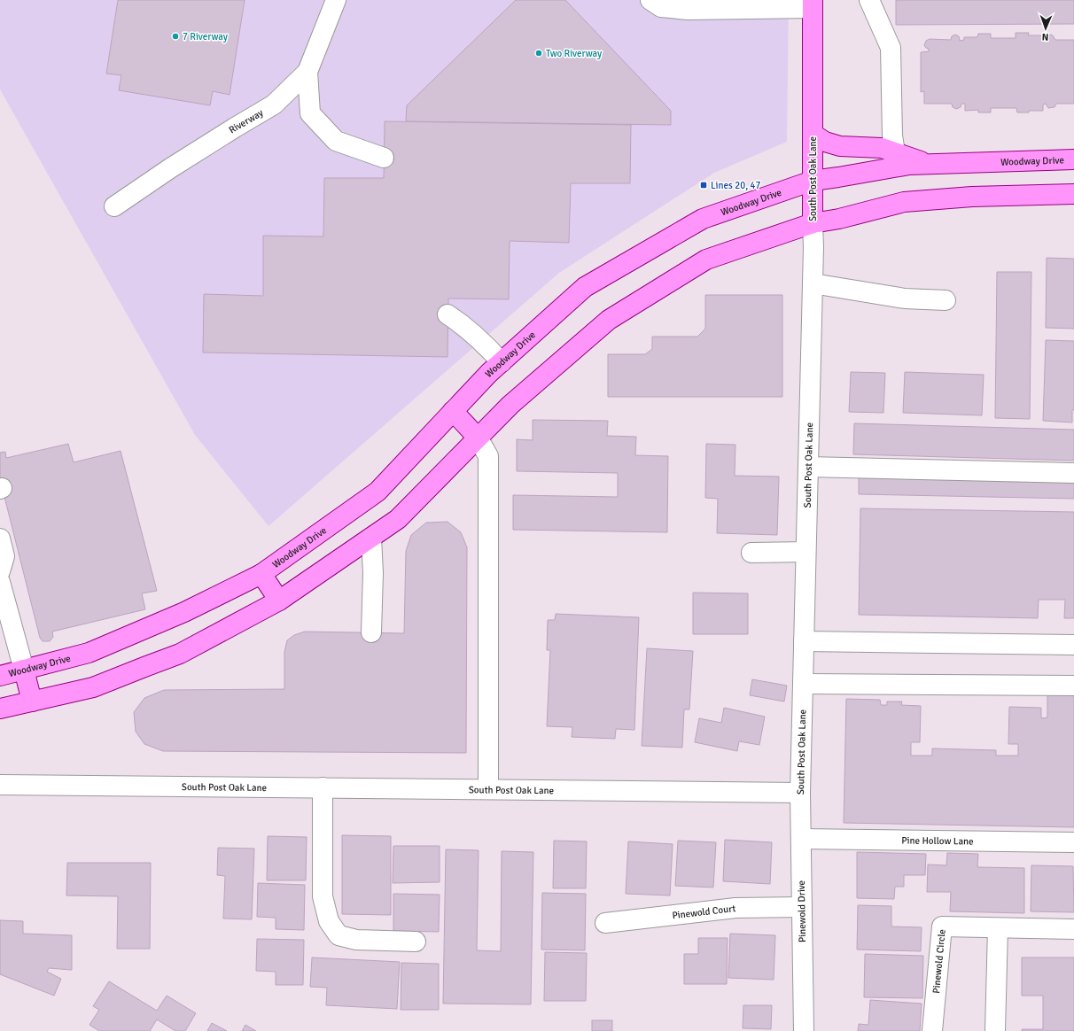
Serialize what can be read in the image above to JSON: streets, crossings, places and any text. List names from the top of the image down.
{
  "streets": {
    "main road": ["Woodway Drive", "South Post Oak Lane"],
    "street": [
      "Riverway",
      "Pine Hollow Lane",
      "Pinewold Court",
      "Pinewold Drive",
      "Pinewold Circle"
    ]
  },
  "crossings": [
    ["Woodway Drive", "South Post Oak Lane"],
    ["South Post Oak Lane", "Pinewold Drive"],
    ["Pine Hollow Lane", "Pinewold Drive"],
    ["Pinewold Court", "Pinewold Drive"]
  ],
  "places": {
    "other": ["7 Riverway", "Two Riverway"],
    "transit": ["Lines 20, 47"]
  },
  "north": "bottom"
}
